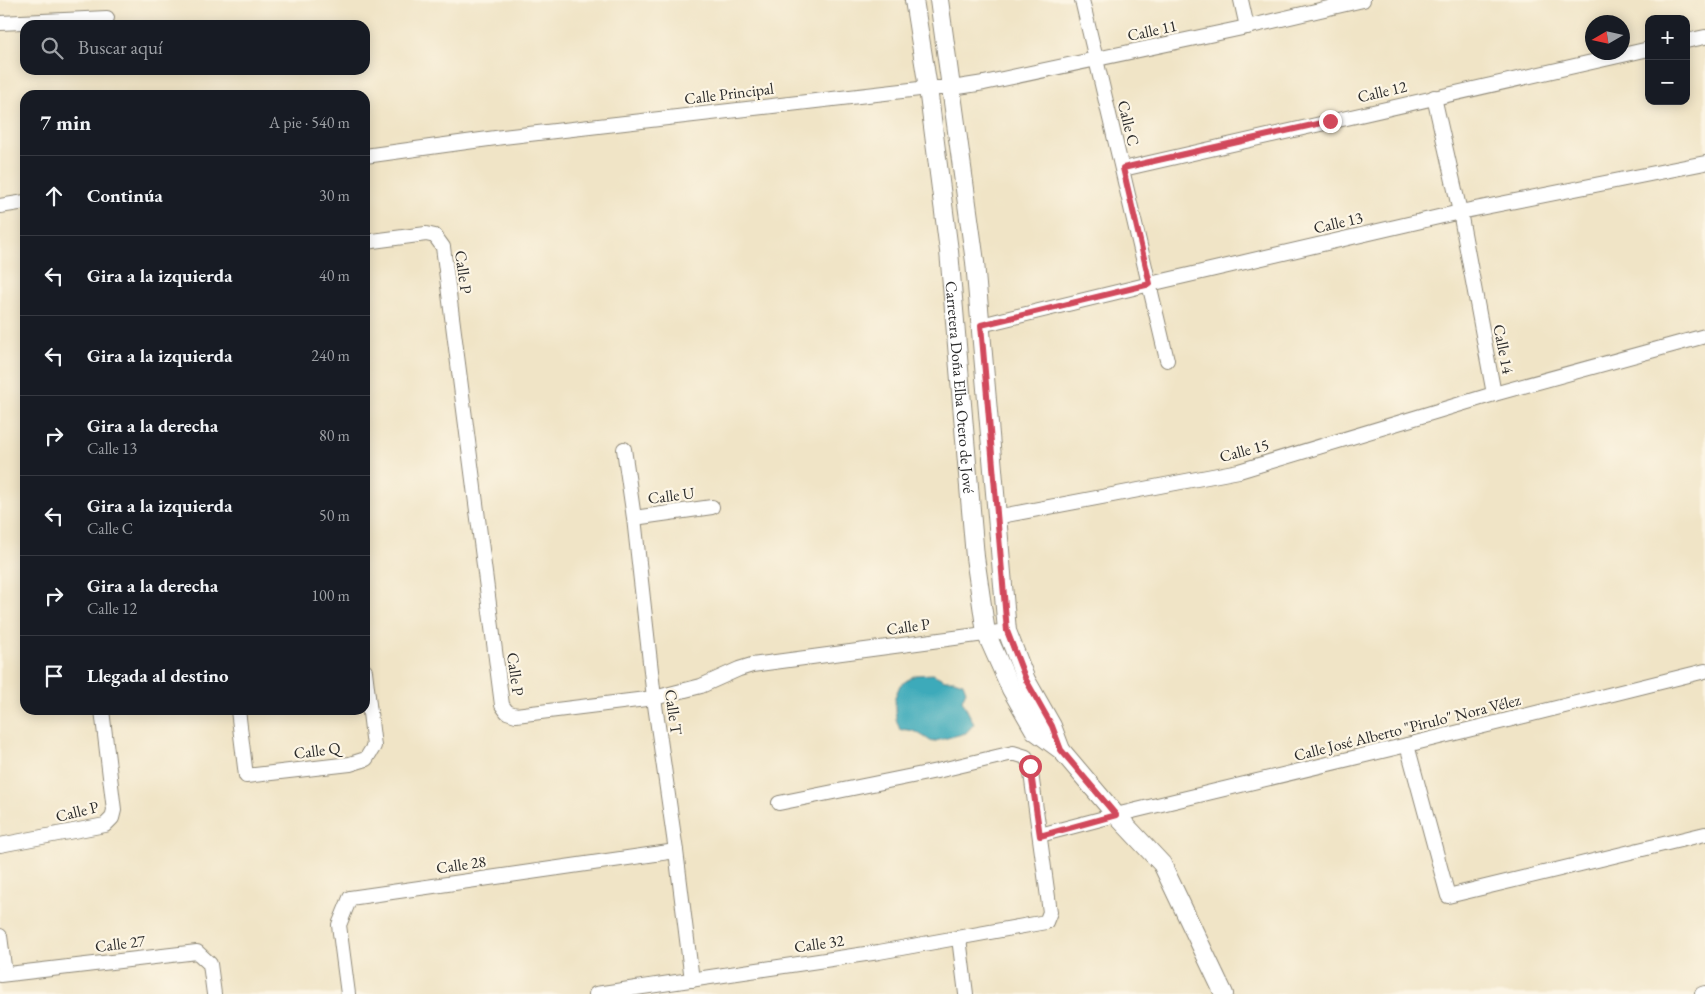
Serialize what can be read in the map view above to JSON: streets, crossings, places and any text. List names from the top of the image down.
{
  "streets": {
    "street": [
      "Calle 11",
      "Calle 12",
      "Calle Principal",
      "Calle C",
      "Calle 13",
      "Calle P",
      "Calle 14",
      "Carretera Doña Elba Otero de Jové",
      "Calle 15",
      "Calle U",
      "Calle T",
      "Calle José Alberto \"Pirulo\" Nora Vélez",
      "Calle Q",
      "Calle 28",
      "Calle 27",
      "Calle 32"
    ]
  },
  "crossings": [
    ["Calle 11", "Calle Principal"],
    ["Calle 11", "Calle C"],
    ["Calle 12", "Calle C"],
    ["Calle 12", "Calle 14"],
    ["Calle Principal", "Calle C"],
    ["Calle Principal", "Carretera Doña Elba Otero de Jové"],
    ["Calle C", "Calle 13"],
    ["Calle 13", "Calle 14"],
    ["Calle 13", "Carretera Doña Elba Otero de Jové"],
    ["Calle P", "Carretera Doña Elba Otero de Jové"],
    ["Calle P", "Calle T"],
    ["Calle 14", "Calle 15"],
    ["Carretera Doña Elba Otero de Jové", "Calle 15"],
    ["Carretera Doña Elba Otero de Jové", "Calle José Alberto \"Pirulo\" Nora Vélez"],
    ["Calle U", "Calle T"],
    ["Calle T", "Calle 28"],
    ["Calle T", "Calle 32"],
    ["Calle José Alberto \"Pirulo\" Nora Vélez", "Calle 32"]
  ],
  "north": "left",
  "page": {
    "map_buttons": ["+", "−"],
    "search": "Buscar aquí",
    "heading": ["7 min", "A pie · 540 m"],
    "list": [
      ["Continúa", "30 m"],
      ["Gira a la izquierda", "40 m"],
      ["Gira a la izquierda", "240 m"],
      ["Gira a la derecha", "Calle 13", "80 m"],
      ["Gira a la izquierda", "Calle C", "50 m"],
      ["Gira a la derecha", "Calle 12", "100 m"],
      "Llegada al destino"
    ]
  }
}
